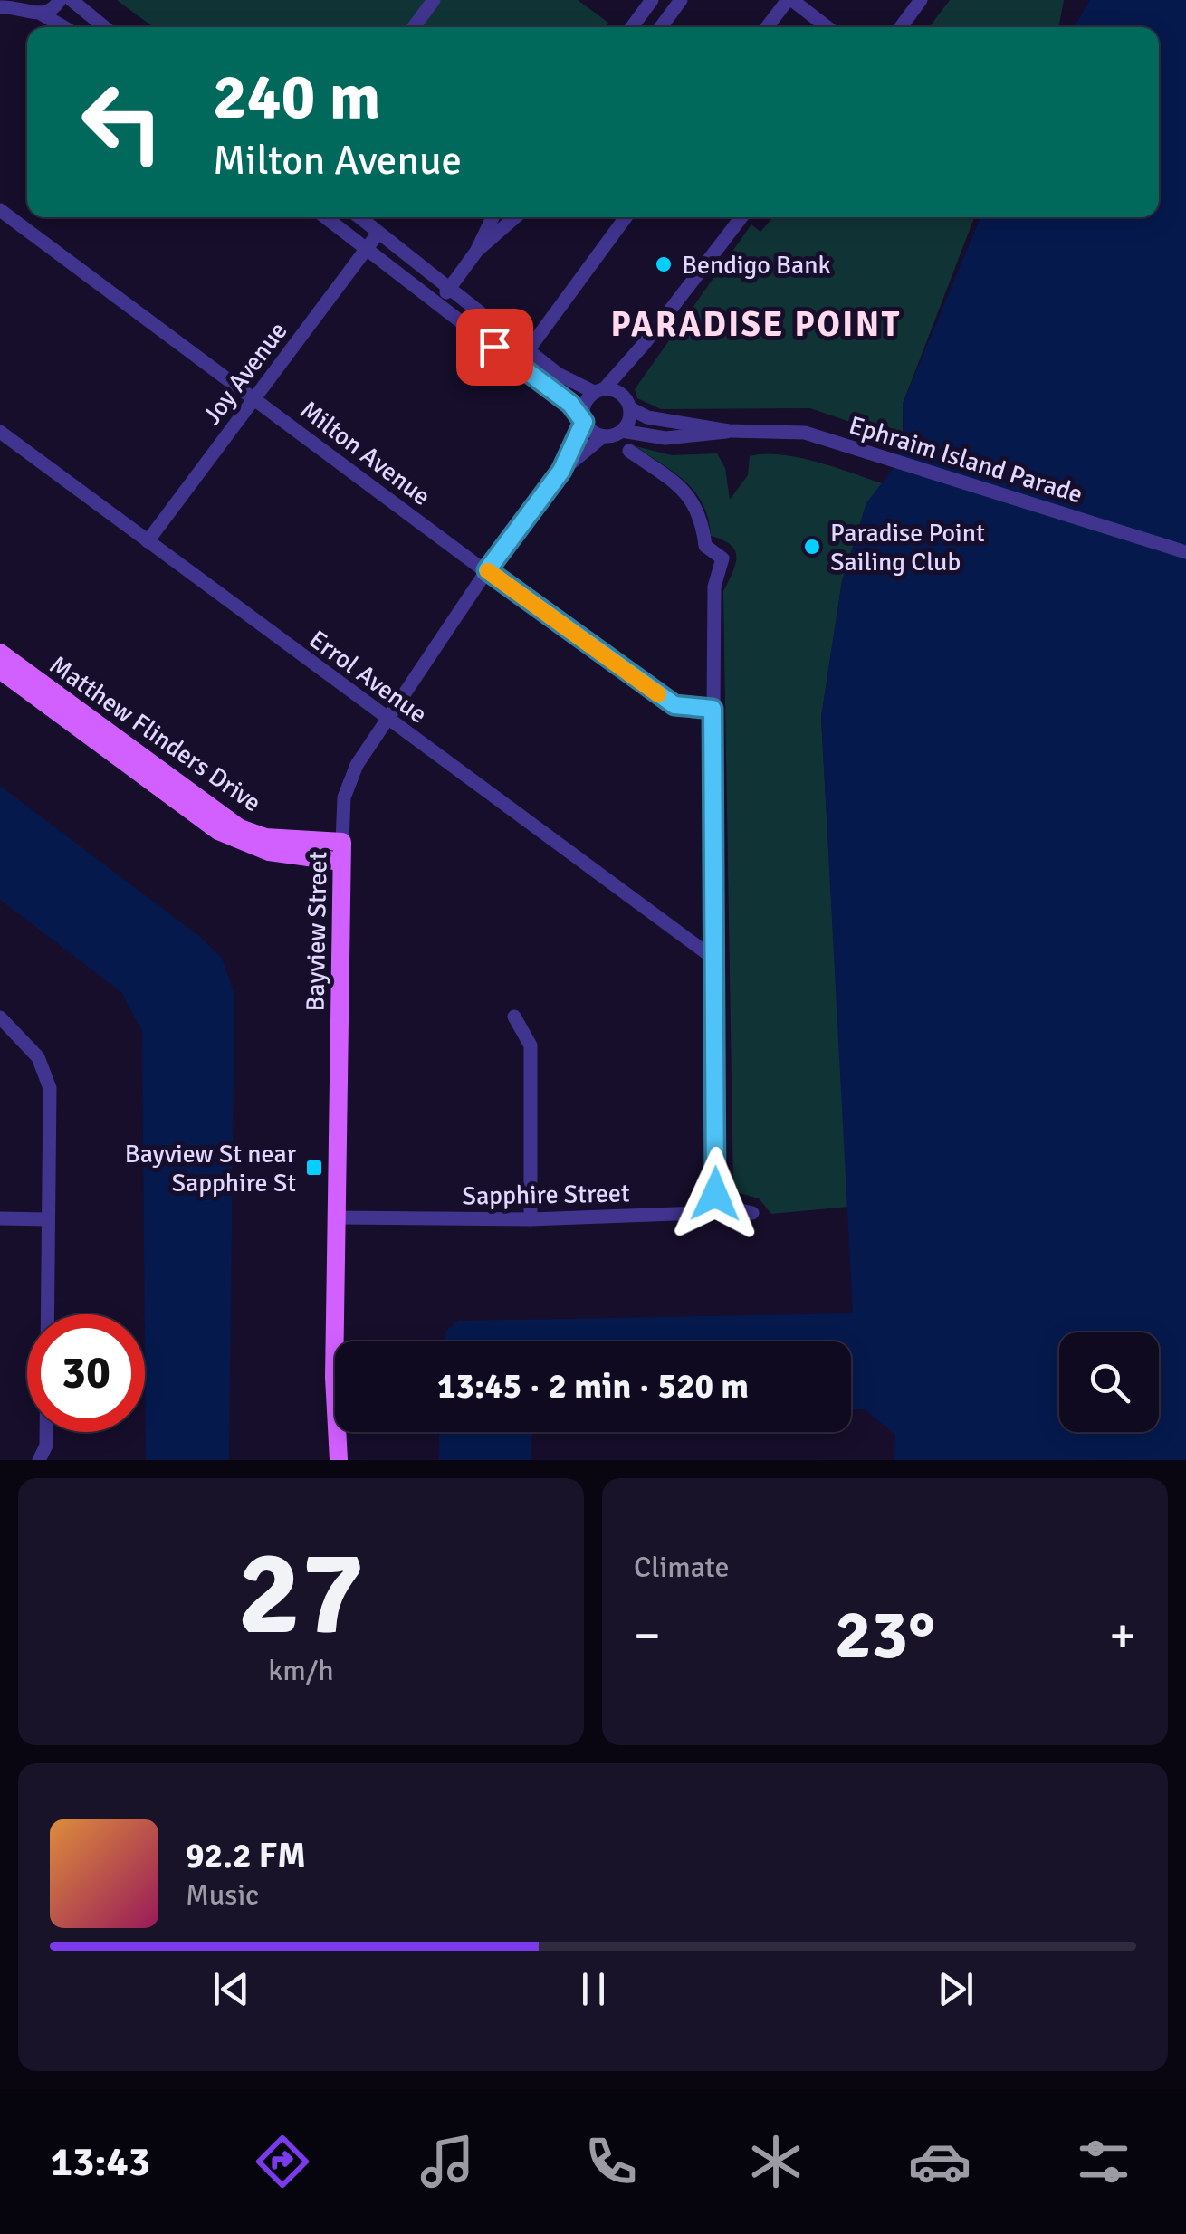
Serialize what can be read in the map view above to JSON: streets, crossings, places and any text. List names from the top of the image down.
{
  "streets": {
    "main road": ["Matthew Flinders Drive", "Bayview Street"],
    "street": [
      "Joy Avenue",
      "Milton Avenue",
      "Ephraim Island Parade",
      "Errol Avenue",
      "Sapphire Street"
    ]
  },
  "crossings": [
    ["Joy Avenue", "Milton Avenue"],
    ["Joy Avenue", "Errol Avenue"],
    ["Milton Avenue", "Bayview Street"],
    ["Ephraim Island Parade", "Bayview Street"],
    ["Errol Avenue", "Bayview Street"],
    ["Matthew Flinders Drive", "Bayview Street"],
    ["Bayview Street", "Sapphire Street"]
  ],
  "districts": ["PARADISE POINT"],
  "places": {
    "other": ["Bendigo Bank", "Paradise Point Sailing Club"],
    "transit": ["Bayview St near Sapphire St"]
  },
  "page": {
    "turn": ["240 m", "Milton Avenue"],
    "limit": "30",
    "trip": "13:45 · 2 min · 520 m",
    "tile": [
      ["27", "km/h"],
      "Climate"
    ],
    "heat": ["−", "23°", "+"],
    "song": ["92.2 FM", "Music"],
    "tabs": "13:43"
  }
}
